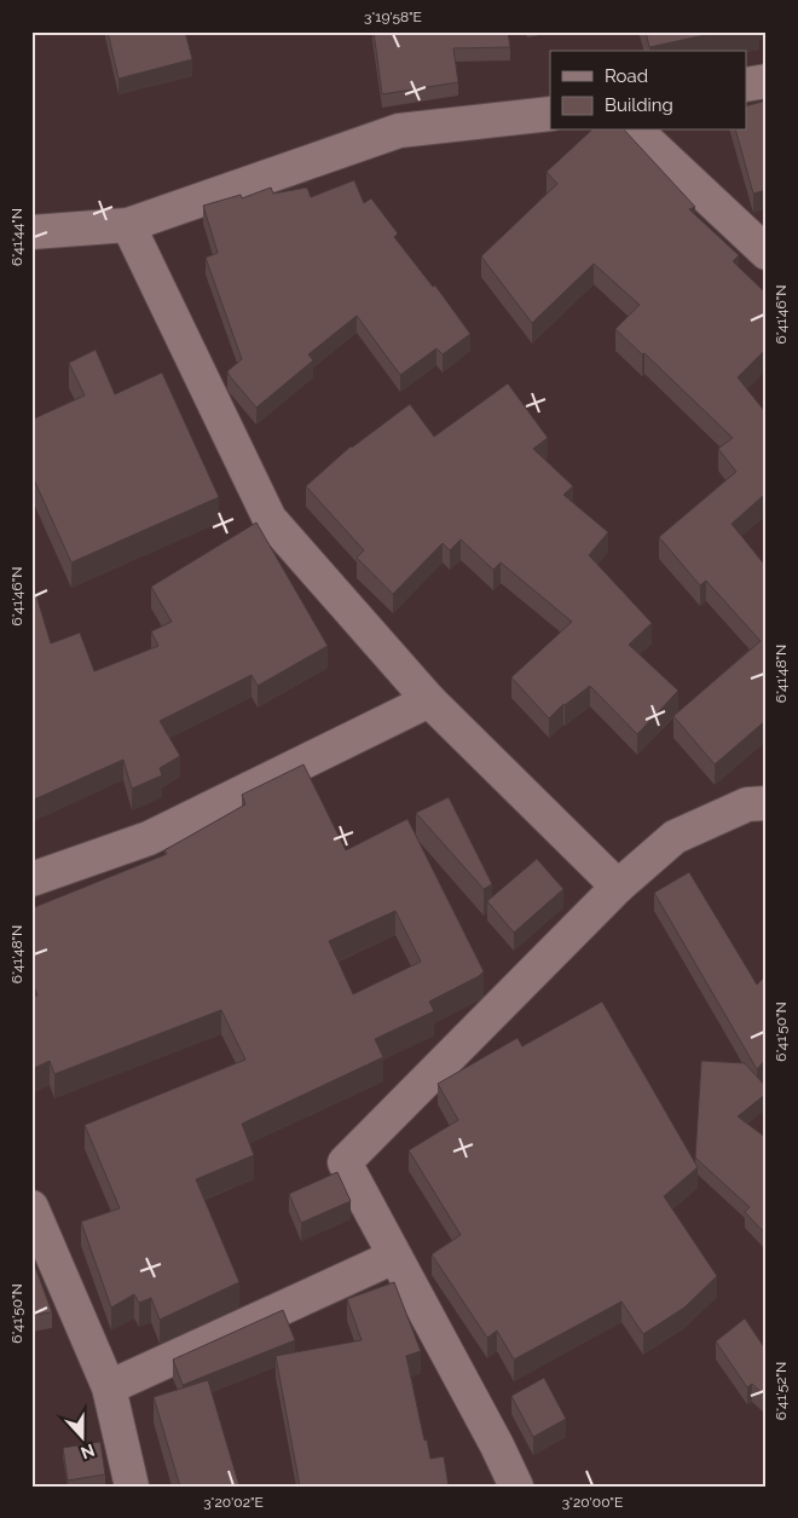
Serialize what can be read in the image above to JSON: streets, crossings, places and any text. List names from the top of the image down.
{
  "legend": ["Road", "Building"],
  "north": "bottom",
  "coordinates": [
    "3°19'58\"E",
    "6°41'44\"N",
    "6°41'46\"N",
    "6°41'48\"N",
    "6°41'50\"N",
    "6°41'52\"N",
    "3°20'02\"E",
    "3°20'00\"E"
  ]
}
